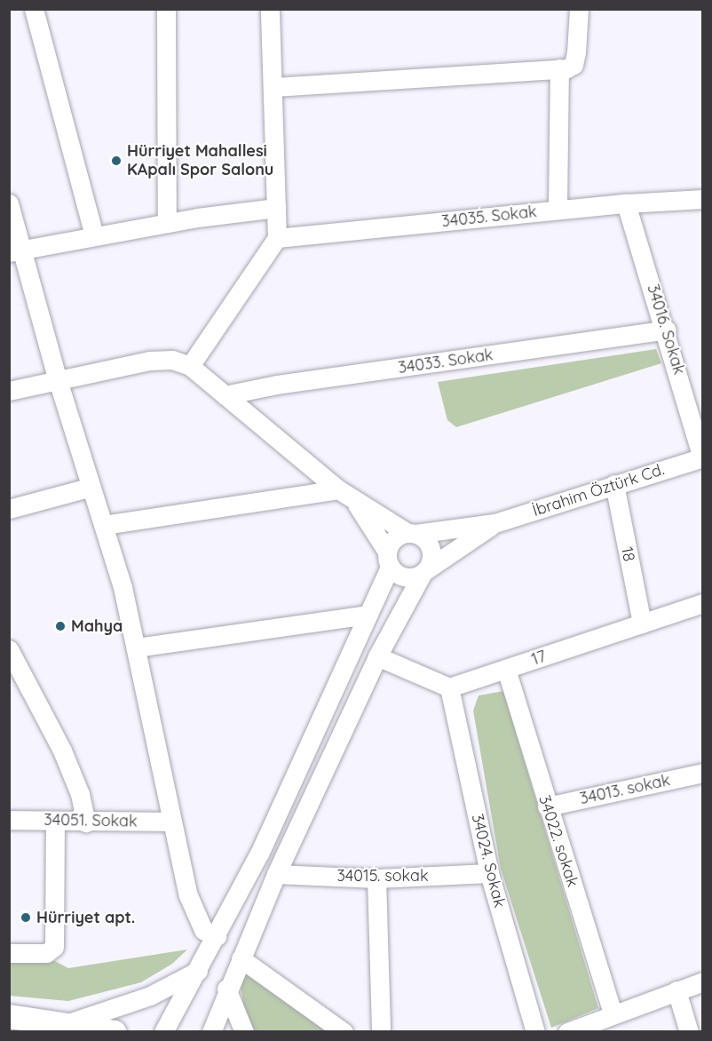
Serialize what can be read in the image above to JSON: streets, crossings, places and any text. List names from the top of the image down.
{
  "streets": {
    "street": [
      "34035. Sokak",
      "34016. Sokak",
      "34033. Sokak",
      "İbrahim Öztürk Cd.",
      "18",
      "17",
      "34013. sokak",
      "34051. Sokak",
      "34022. sokak",
      "34024. Sokak",
      "34015. sokak"
    ]
  },
  "crossings": [
    ["34035. Sokak", "34016. Sokak"],
    ["34016. Sokak", "34033. Sokak"],
    ["34016. Sokak", "İbrahim Öztürk Cd."],
    ["İbrahim Öztürk Cd.", "18"],
    ["18", "17"],
    ["17", "34022. sokak"],
    ["17", "34024. Sokak"],
    ["34013. sokak", "34022. sokak"],
    ["34024. Sokak", "34015. sokak"]
  ],
  "places": ["Hürriyet Mahallesi KApalı Spor Salonu", "Mahya", "Hürriyet apt."]
}
